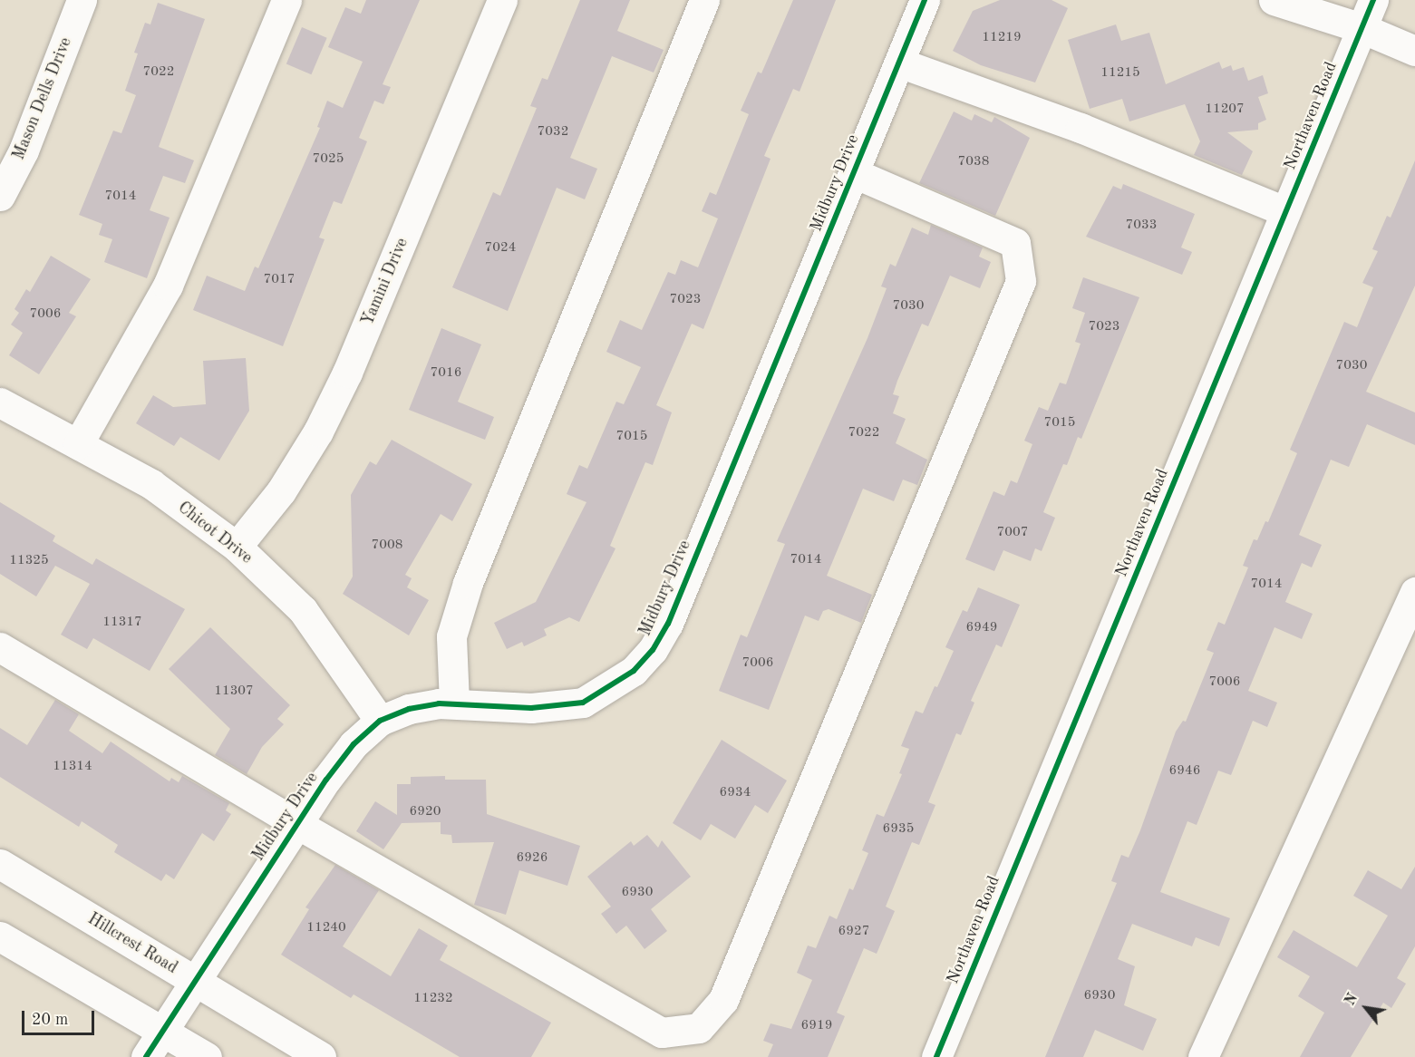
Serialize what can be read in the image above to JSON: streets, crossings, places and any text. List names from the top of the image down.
{
  "streets": {
    "street": [
      "Mason Dells Drive",
      "Northaven Road",
      "Midbury Drive",
      "Yamini Drive",
      "Chicot Drive",
      "Hillcrest Road"
    ]
  },
  "crossings": [
    ["Midbury Drive", "Chicot Drive"],
    ["Midbury Drive", "Hillcrest Road"],
    ["Yamini Drive", "Chicot Drive"]
  ],
  "house_numbers": [
    "11219",
    "7022",
    "11215",
    "11207",
    "7032",
    "7025",
    "7038",
    "7014",
    "7033",
    "7024",
    "7017",
    "7023",
    "7030",
    "7006",
    "7023",
    "7030",
    "7016",
    "7015",
    "7022",
    "7015",
    "7007",
    "7008",
    "7014",
    "11325",
    "7014",
    "11317",
    "6949",
    "7006",
    "7006",
    "11307",
    "11314",
    "6946",
    "6934",
    "6920",
    "6935",
    "6926",
    "6930",
    "11240",
    "6927",
    "6930",
    "11232",
    "6919"
  ],
  "scale_bar": "20 m",
  "north": "top left"
}
